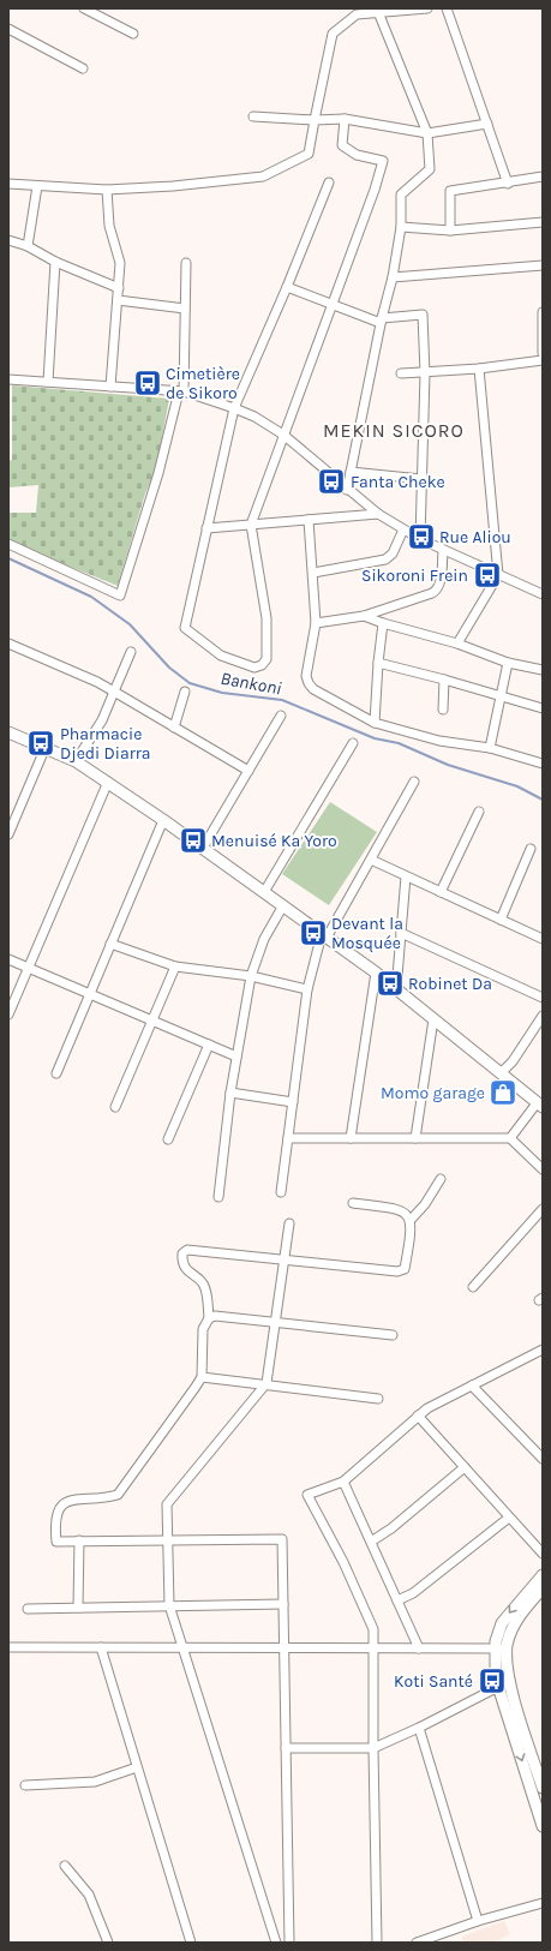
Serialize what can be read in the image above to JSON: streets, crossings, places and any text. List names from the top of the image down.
{
  "districts": ["MEKIN SICORO"],
  "water": ["Bankoni"],
  "places": {
    "bus stop": [
      "Cimetière de Sikoro",
      "Fanta Cheke",
      "Rue Aliou",
      "Sikoroni Frein",
      "Pharmacie Djedi Diarra",
      "Menuisé Ka Yoro",
      "Devant la Mosquée",
      "Robinet Da",
      "Koti Santé"
    ],
    "shop": ["Momo garage"]
  }
}
